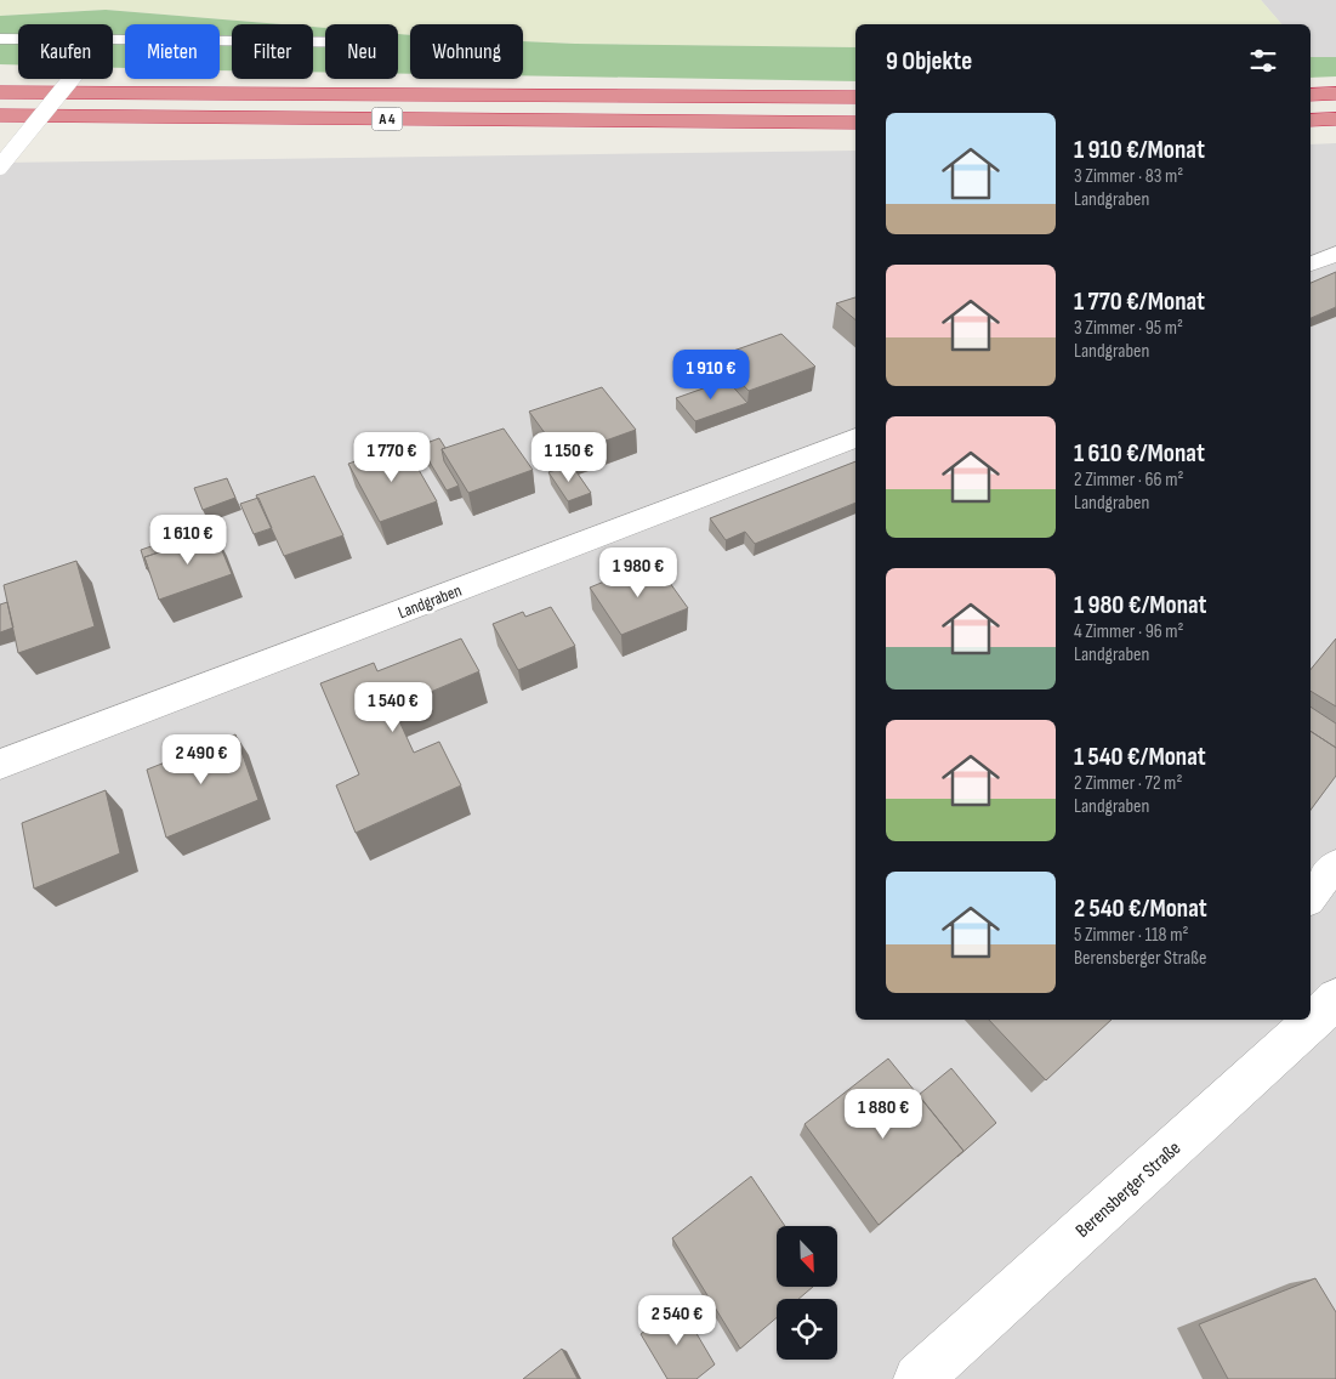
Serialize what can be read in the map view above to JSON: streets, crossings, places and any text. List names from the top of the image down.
{
  "streets": {
    "highway": ["A 4"],
    "street": ["Landgraben", "Berensberger Straße"]
  },
  "north": "bottom right",
  "page": {
    "chip": [
      "Kaufen",
      "Mieten",
      "Filter",
      "Neu",
      "Wohnung"
    ],
    "heading": "9 Objekte",
    "list": [
      {
        "name": "1 910 €/Monat",
        "note": "3 Zimmer · 83 m² · Landgraben"
      },
      {
        "name": "1 770 €/Monat",
        "note": "3 Zimmer · 95 m² · Landgraben"
      },
      {
        "name": "1 610 €/Monat",
        "note": "2 Zimmer · 66 m² · Landgraben"
      },
      {
        "name": "1 980 €/Monat",
        "note": "4 Zimmer · 96 m² · Landgraben"
      },
      {
        "name": "1 540 €/Monat",
        "note": "2 Zimmer · 72 m² · Landgraben"
      },
      {
        "name": "2 540 €/Monat",
        "note": "5 Zimmer · 118 m² · Berensberger Straße"
      }
    ],
    "price": [
      "1 910 €",
      "1 770 €",
      "1 150 €",
      "1 610 €",
      "1 980 €",
      "1 540 €",
      "2 490 €",
      "1 880 €",
      "2 540 €"
    ]
  }
}
